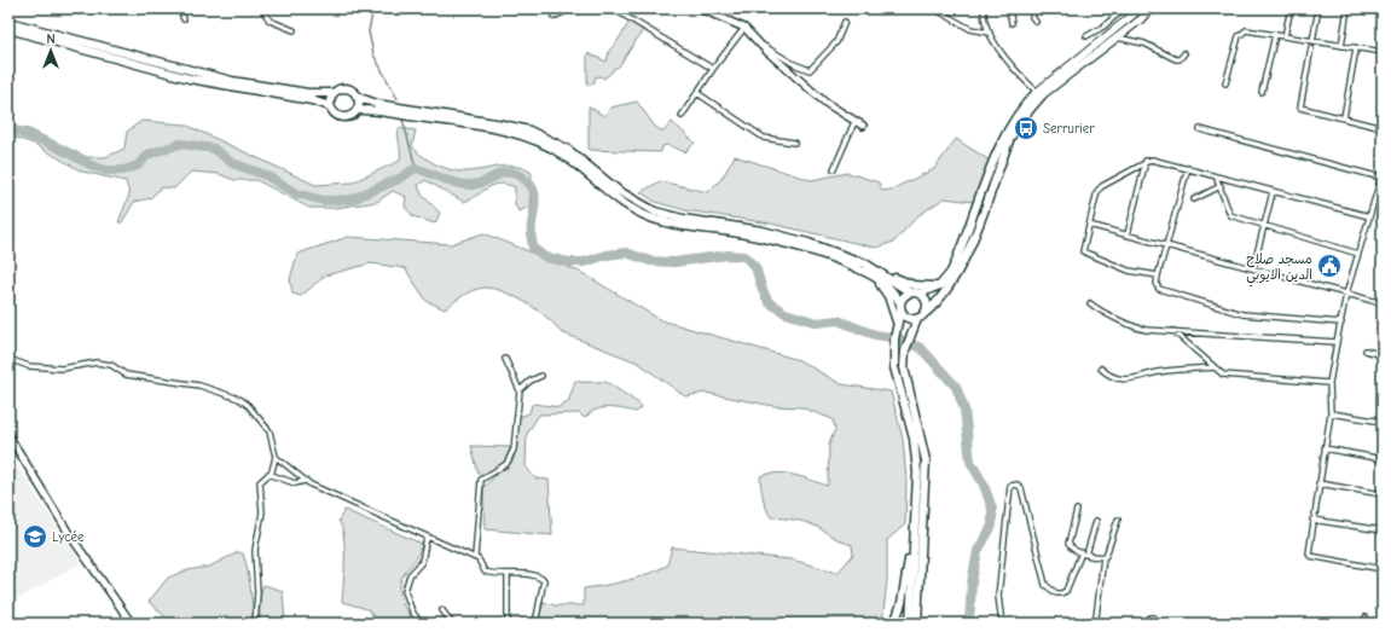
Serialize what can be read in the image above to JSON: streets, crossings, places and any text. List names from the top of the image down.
{
  "places": {
    "bus stop": ["Serrurier"],
    "public building": ["مسجد صلاح الدين الايوبي"],
    "school or university": ["Lycée"]
  },
  "north": "top"
}
